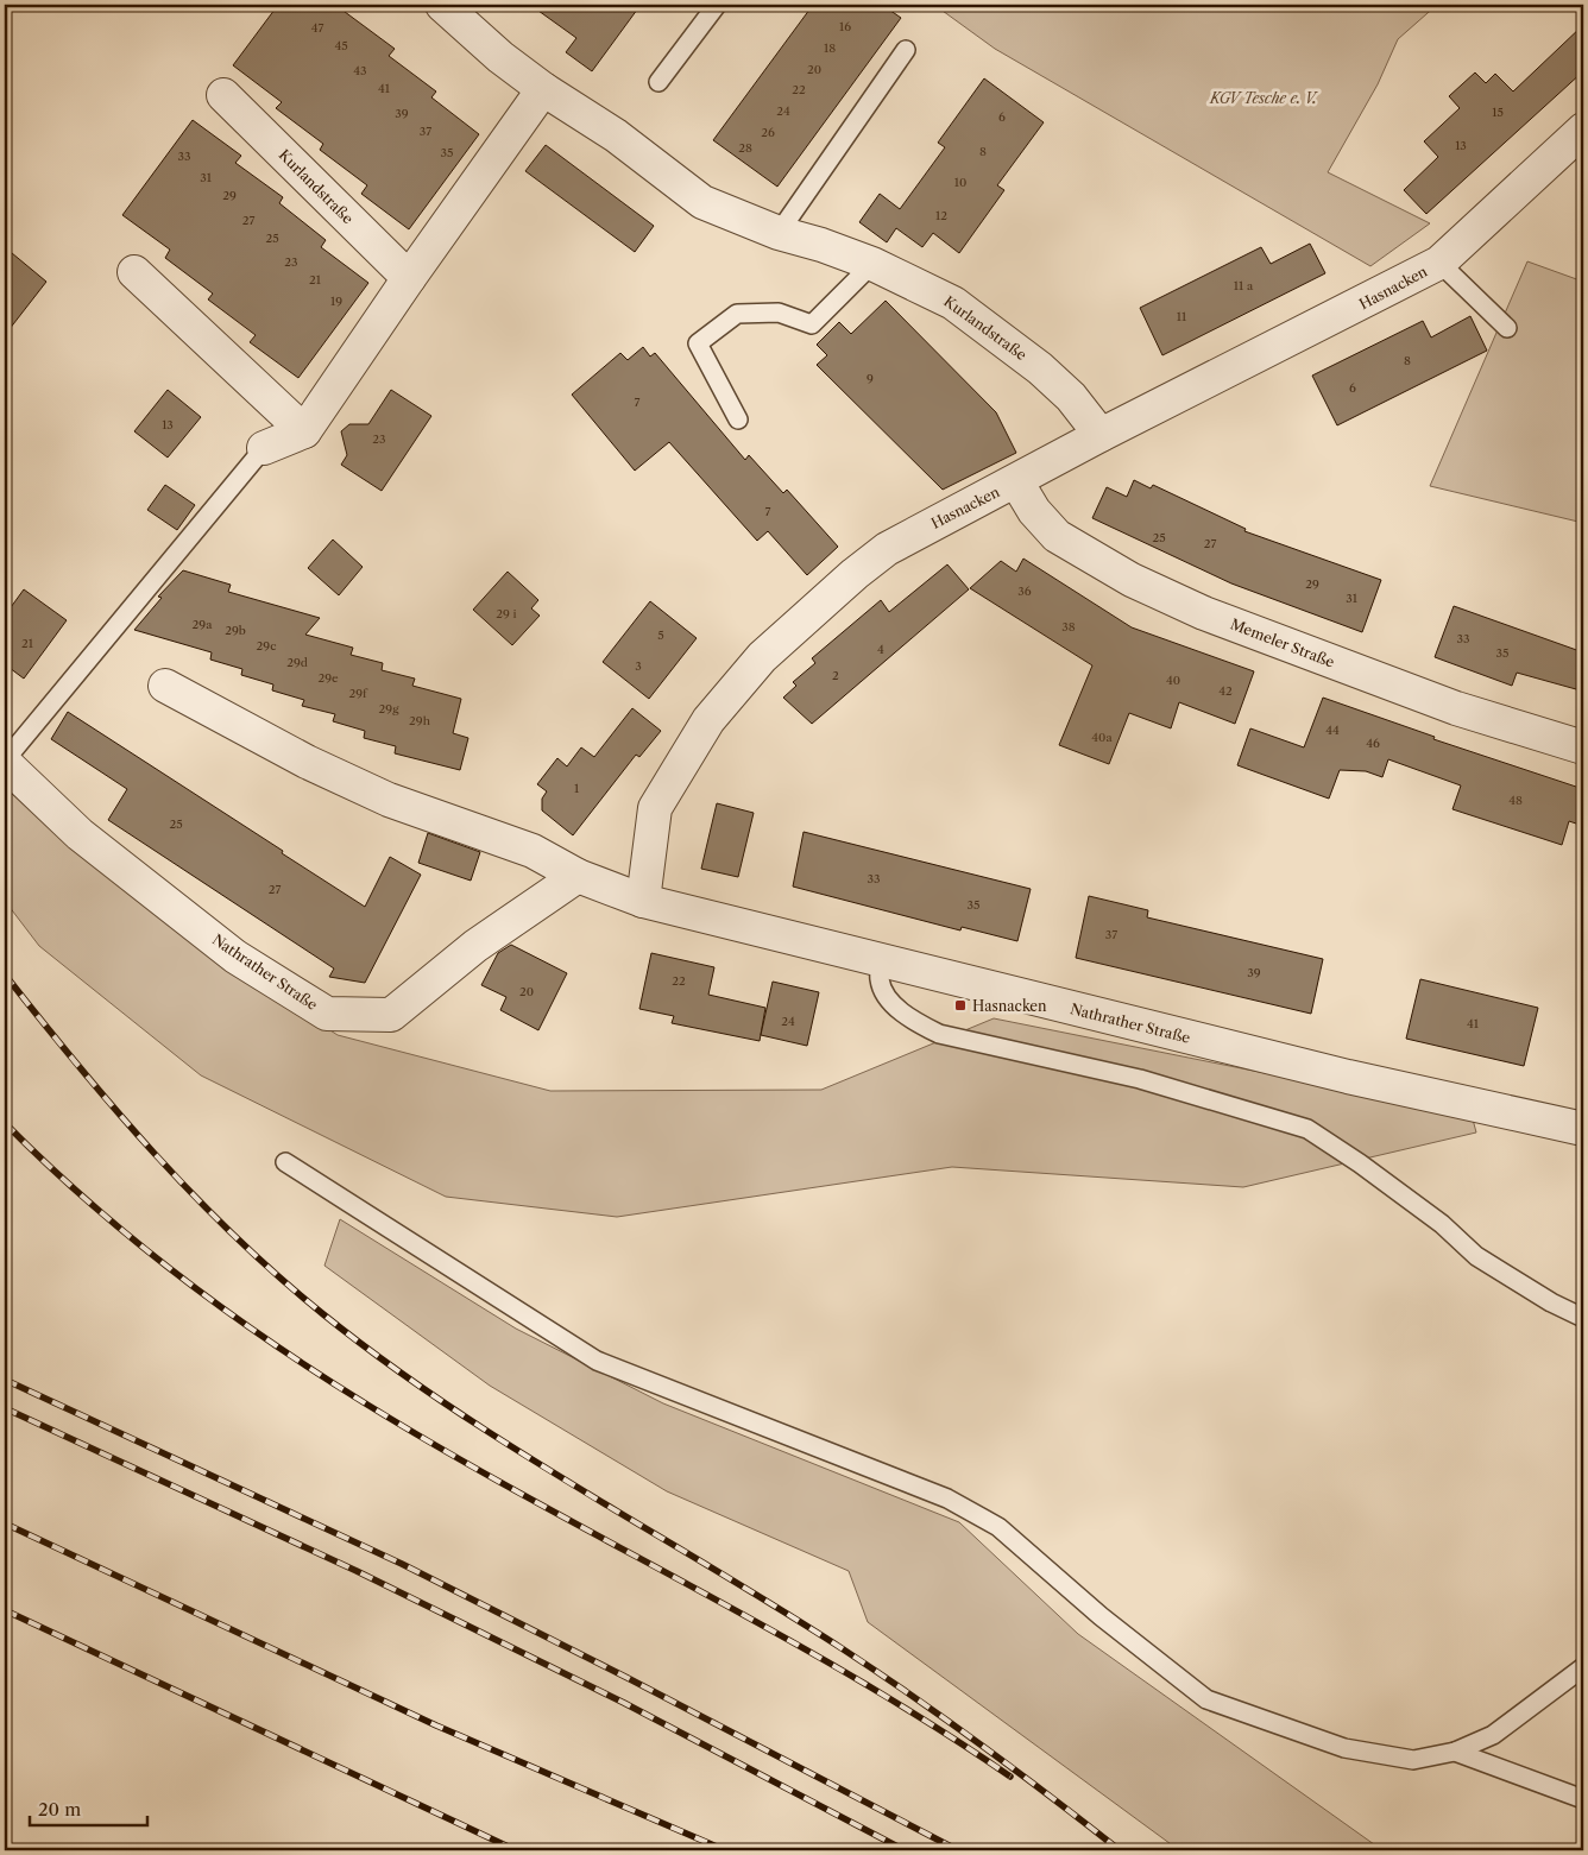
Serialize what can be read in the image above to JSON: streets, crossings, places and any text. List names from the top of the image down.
{
  "streets": {
    "street": [
      "Kurlandstraße",
      "Hasnacken",
      "Memeler Straße",
      "Nathrather Straße"
    ]
  },
  "crossings": [
    ["Kurlandstraße", "Hasnacken"],
    ["Hasnacken", "Memeler Straße"],
    ["Hasnacken", "Nathrather Straße"]
  ],
  "parks": ["KGV Tesche e. V."],
  "places": {
    "transit": ["Hasnacken"]
  },
  "house_numbers": [
    "16",
    "47",
    "45",
    "18",
    "20",
    "43",
    "41",
    "22",
    "24",
    "15",
    "39",
    "6",
    "37",
    "26",
    "13",
    "28",
    "8",
    "35",
    "33",
    "31",
    "10",
    "29",
    "12",
    "27",
    "25",
    "23",
    "21",
    "11 a",
    "19",
    "11",
    "8",
    "9",
    "6",
    "7",
    "13",
    "23",
    "7",
    "25",
    "27",
    "29",
    "36",
    "31",
    "29 i",
    "29a",
    "38",
    "29b",
    "5",
    "33",
    "21",
    "29c",
    "4",
    "35",
    "29d",
    "3",
    "2",
    "29e",
    "40",
    "42",
    "29f",
    "29g",
    "29h",
    "44",
    "40a",
    "46",
    "1",
    "48",
    "25",
    "33",
    "27",
    "35",
    "37",
    "39",
    "22",
    "20",
    "24",
    "41"
  ],
  "scale_bar": "20 m"
}
